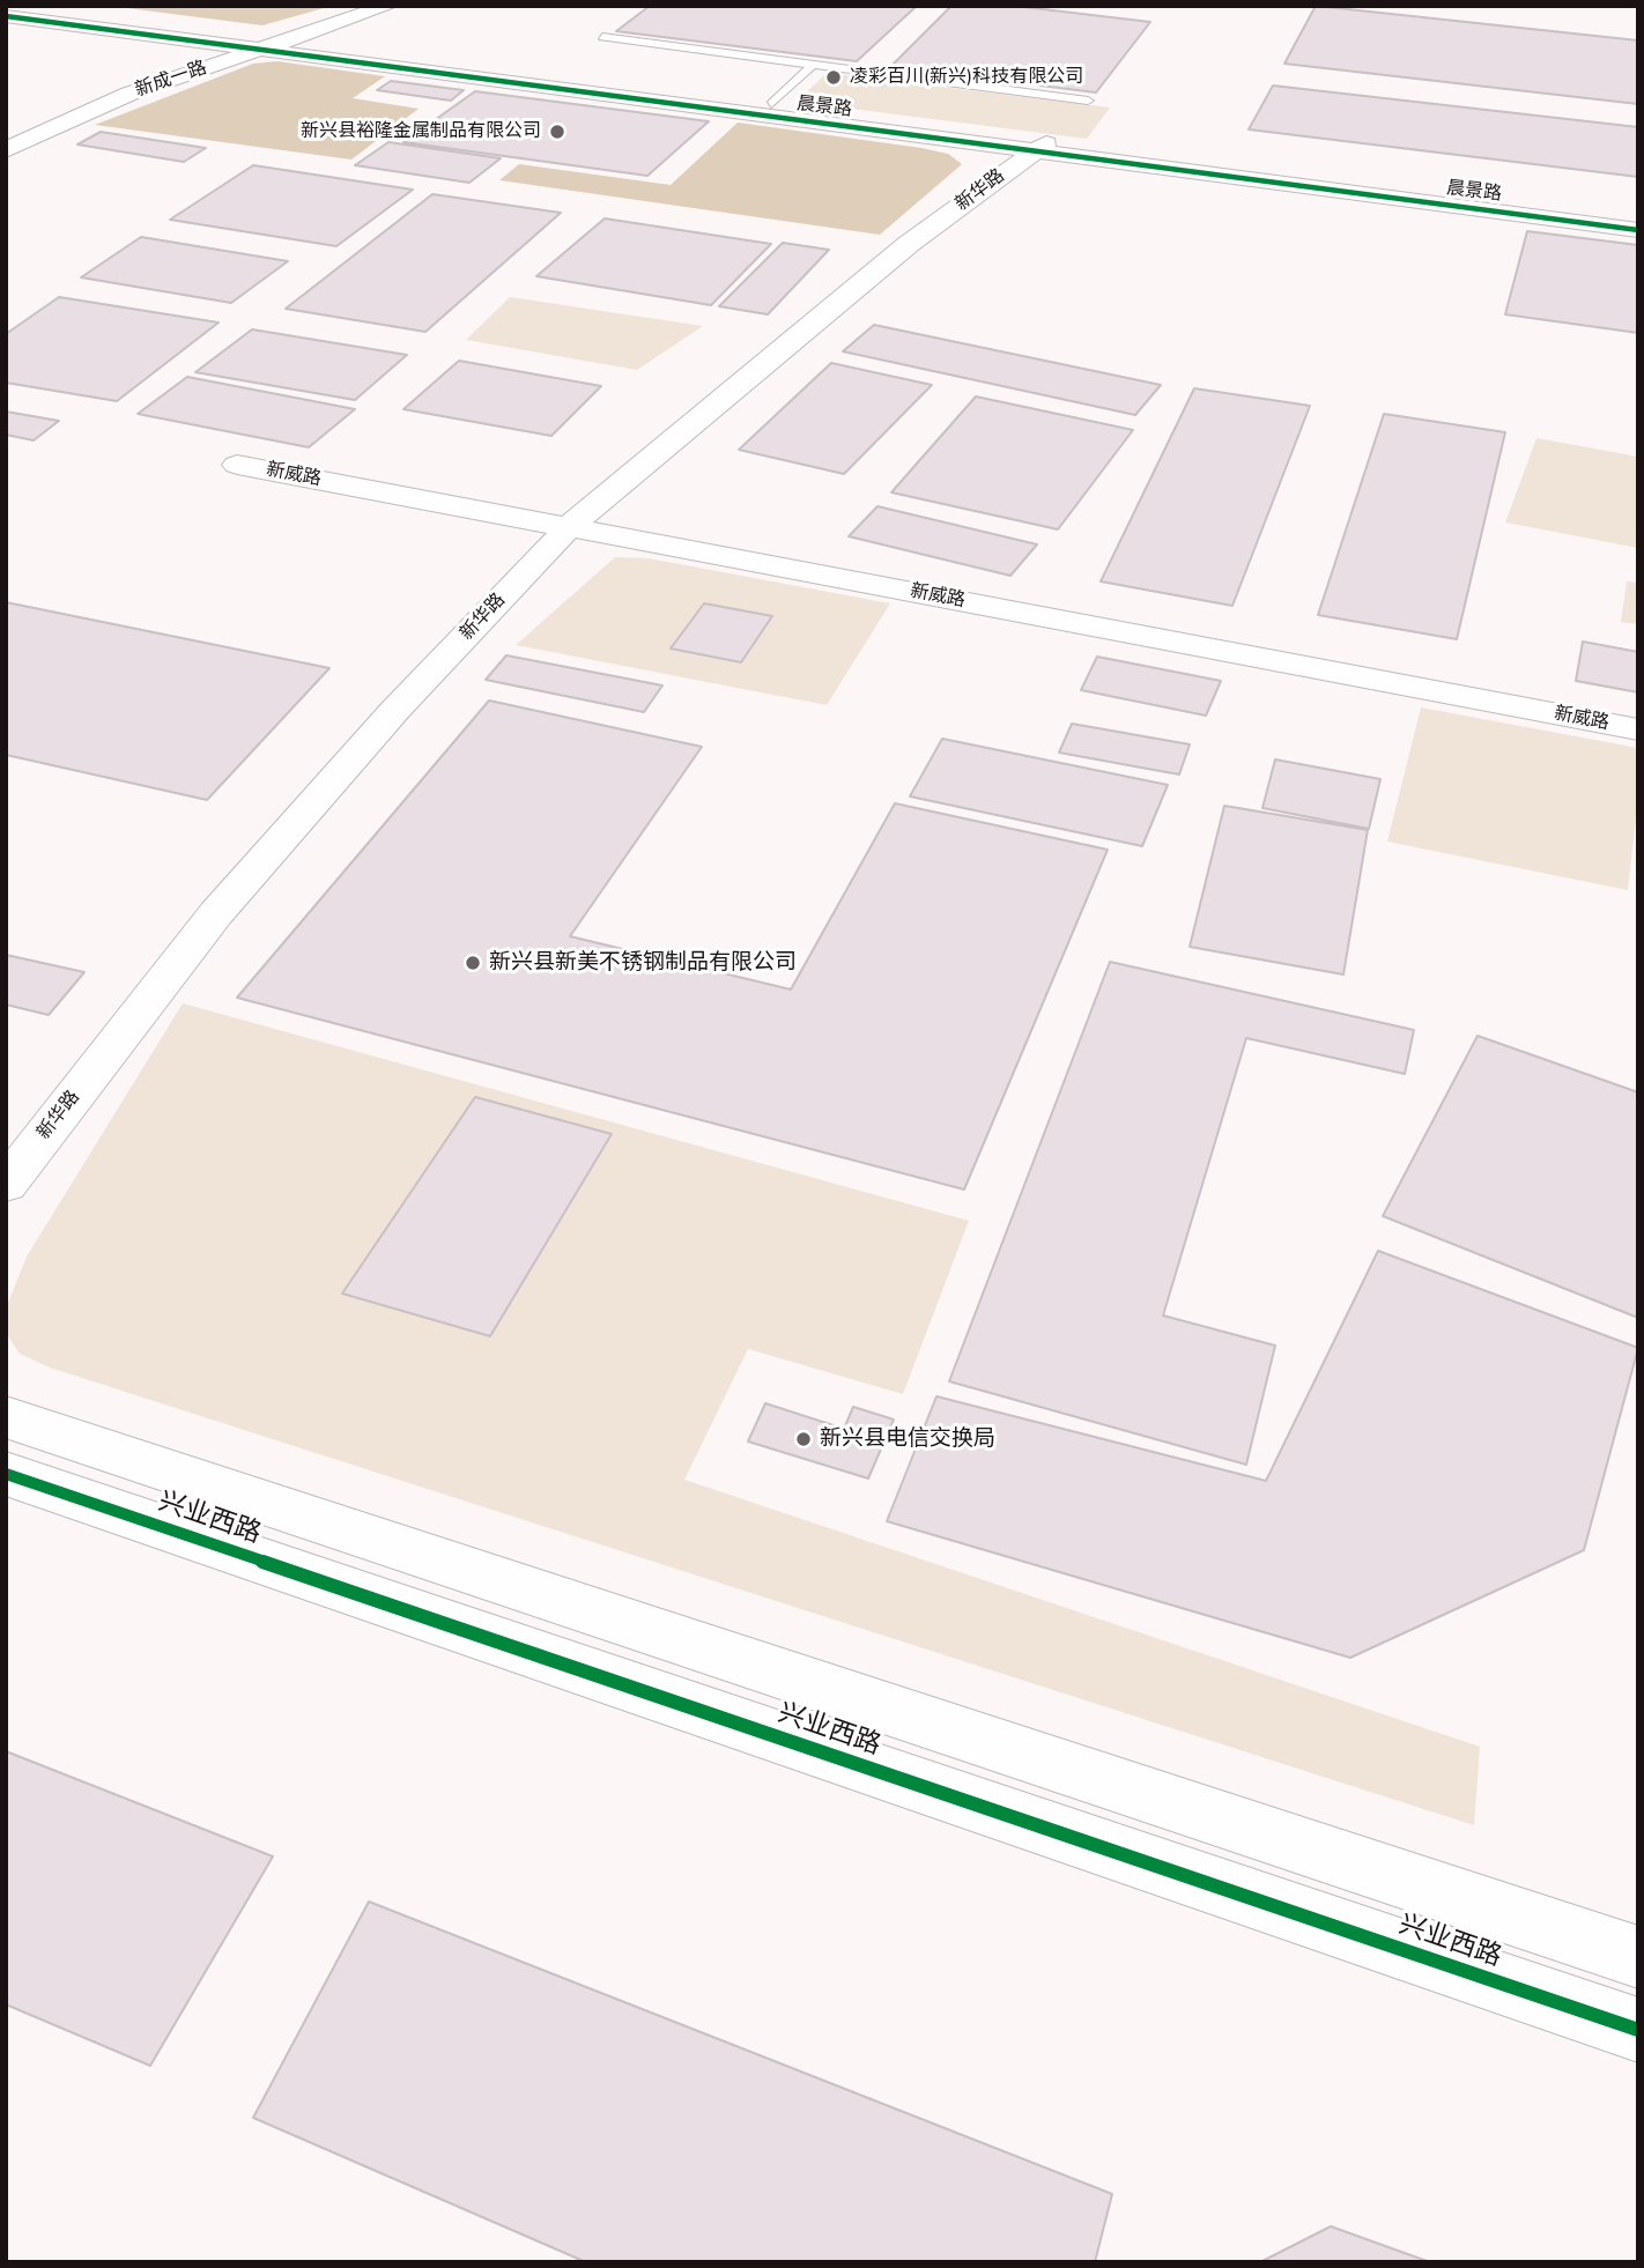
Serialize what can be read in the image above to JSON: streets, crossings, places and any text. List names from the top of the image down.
{
  "streets": {
    "street": [
      "新成一路",
      "晨景路",
      "新华路",
      "新威路",
      "兴业西路"
    ]
  },
  "crossings": [
    ["新成一路", "晨景路"],
    ["晨景路", "新华路"],
    ["新华路", "新威路"]
  ],
  "places": [
    "凌彩百川(新兴)科技有限公司",
    "新兴县裕隆金属制品有限公司",
    "新兴县新美不锈钢制品有限公司",
    "新兴县电信交换局"
  ]
}
